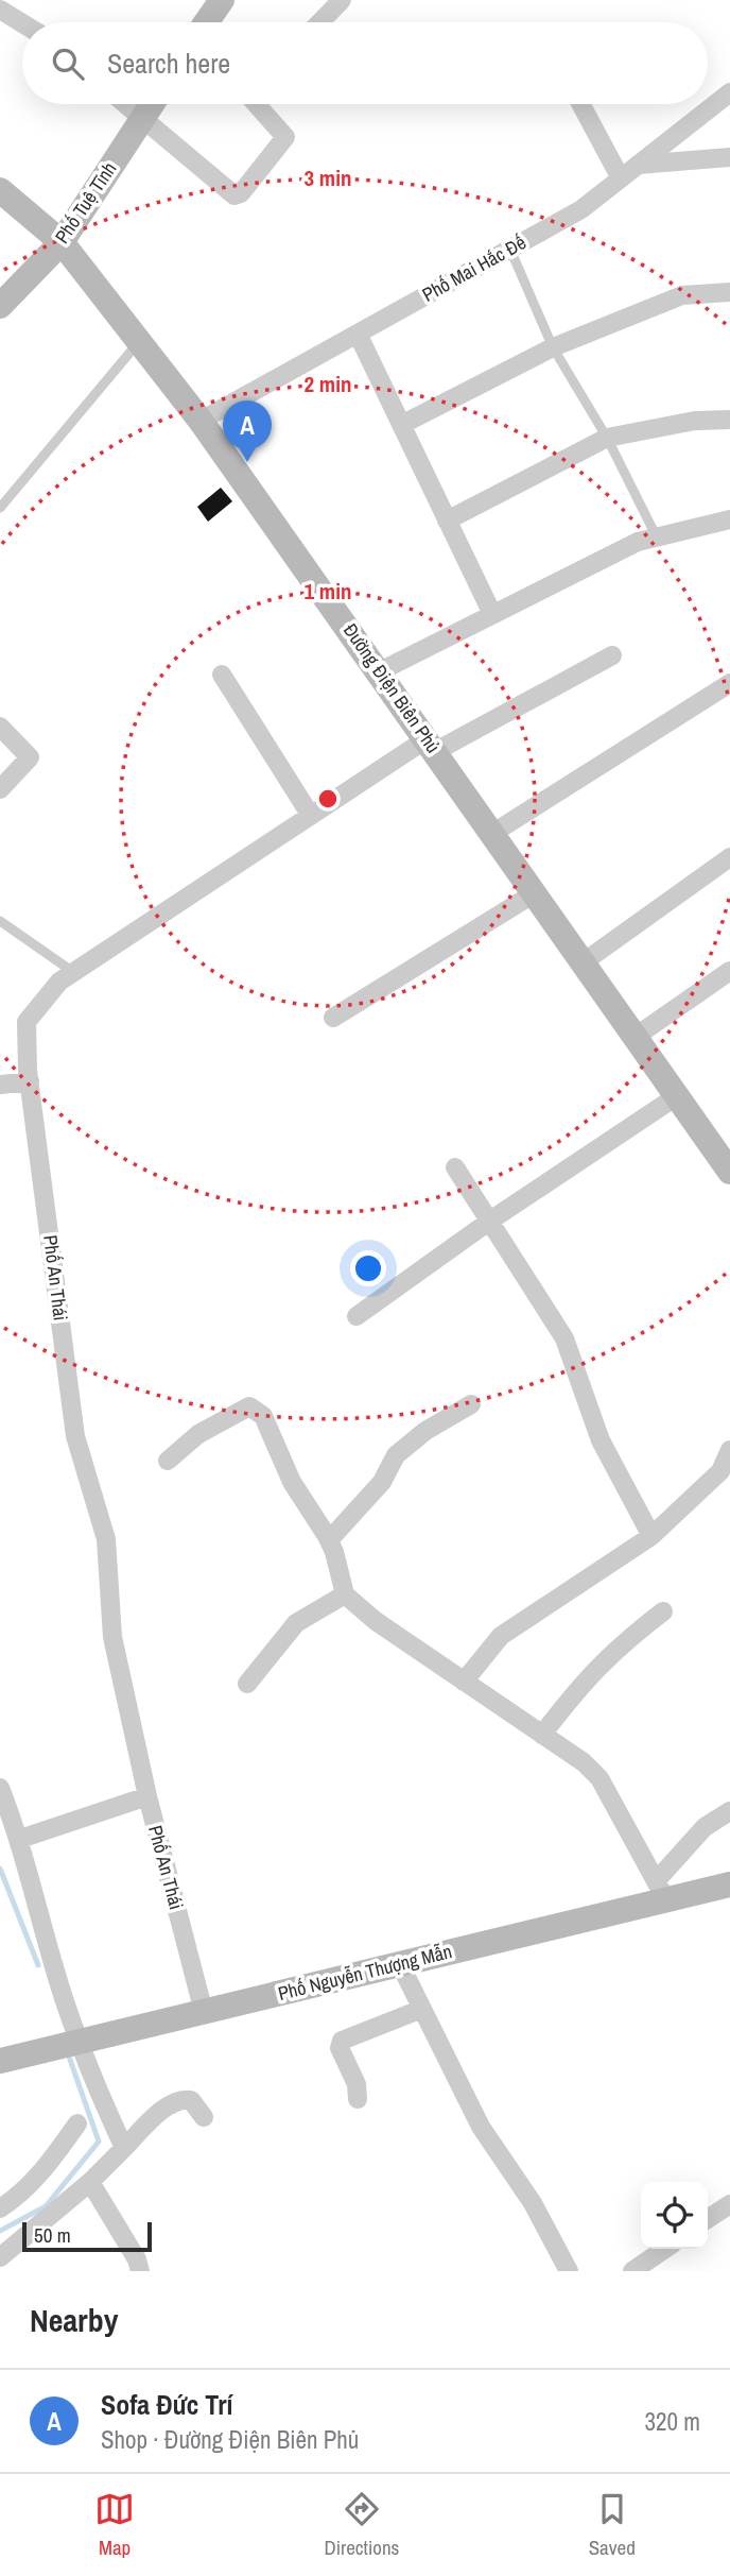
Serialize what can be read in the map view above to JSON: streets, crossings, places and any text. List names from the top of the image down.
{
  "streets": {
    "main road": ["Phố Tuệ Tĩnh", "Đường Điện Biên Phủ", "Phố Nguyễn Thượng Mẫn"],
    "street": ["Phố Mai Hắc Đế", "Phố An Thái"]
  },
  "crossings": [
    ["Phố Tuệ Tĩnh", "Đường Điện Biên Phủ"],
    ["Phố Mai Hắc Đế", "Đường Điện Biên Phủ"],
    ["Đường Điện Biên Phủ", "Phố An Thái"],
    ["Phố An Thái", "Phố Nguyễn Thượng Mẫn"]
  ],
  "scale_bar": "50 m",
  "page": {
    "search": "Search here",
    "pins": "A",
    "scale": "50 m",
    "heading": "Nearby",
    "list": [
      {
        "mark": "A",
        "name": "Sofa Đức Trí",
        "note": "Shop · Đường Điện Biên Phủ",
        "value": "320 m"
      }
    ],
    "nav": ["Map", "Directions", "Saved"]
  },
  "rings": ["3 min", "2 min", "1 min"]
}
